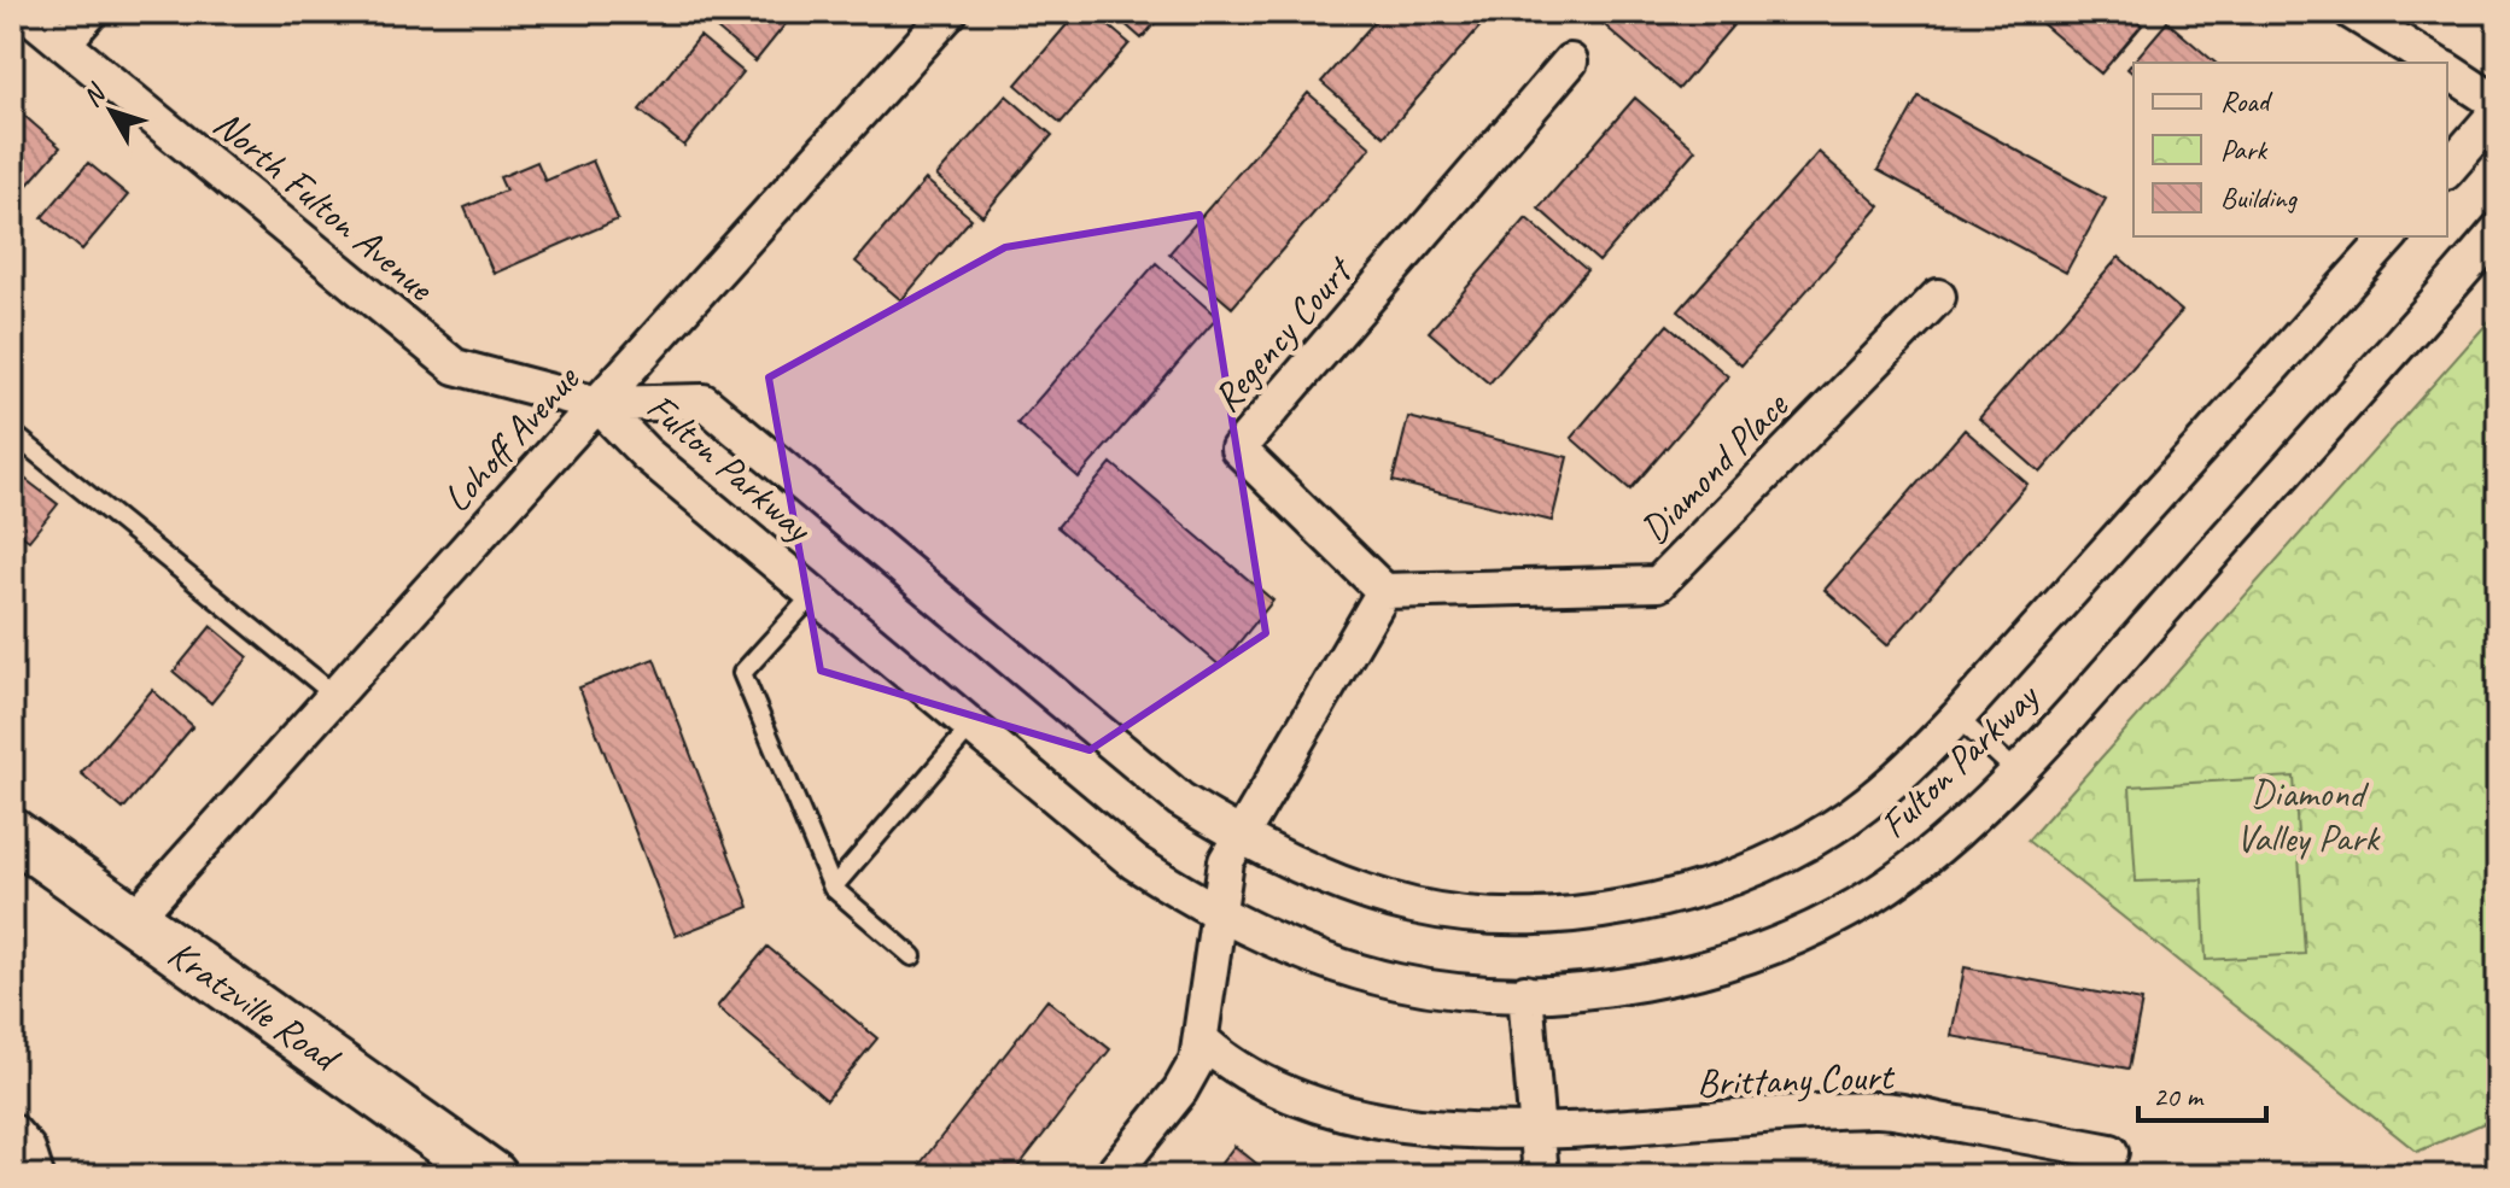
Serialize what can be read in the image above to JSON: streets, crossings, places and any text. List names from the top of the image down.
{
  "streets": {
    "main road": ["Kratzville Road"],
    "street": [
      "North Fulton Avenue",
      "Regency Court",
      "Lohoff Avenue",
      "Fulton Parkway",
      "Diamond Place",
      "Brittany Court"
    ]
  },
  "crossings": [
    ["North Fulton Avenue", "Lohoff Avenue"],
    ["North Fulton Avenue", "Fulton Parkway"],
    ["Regency Court", "Diamond Place"],
    ["Lohoff Avenue", "Fulton Parkway"],
    ["Lohoff Avenue", "Kratzville Road"]
  ],
  "parks": ["Diamond Valley Park"],
  "legend": ["Road", "Park", "Building"],
  "scale_bar": "20 m",
  "north": "top left"
}
